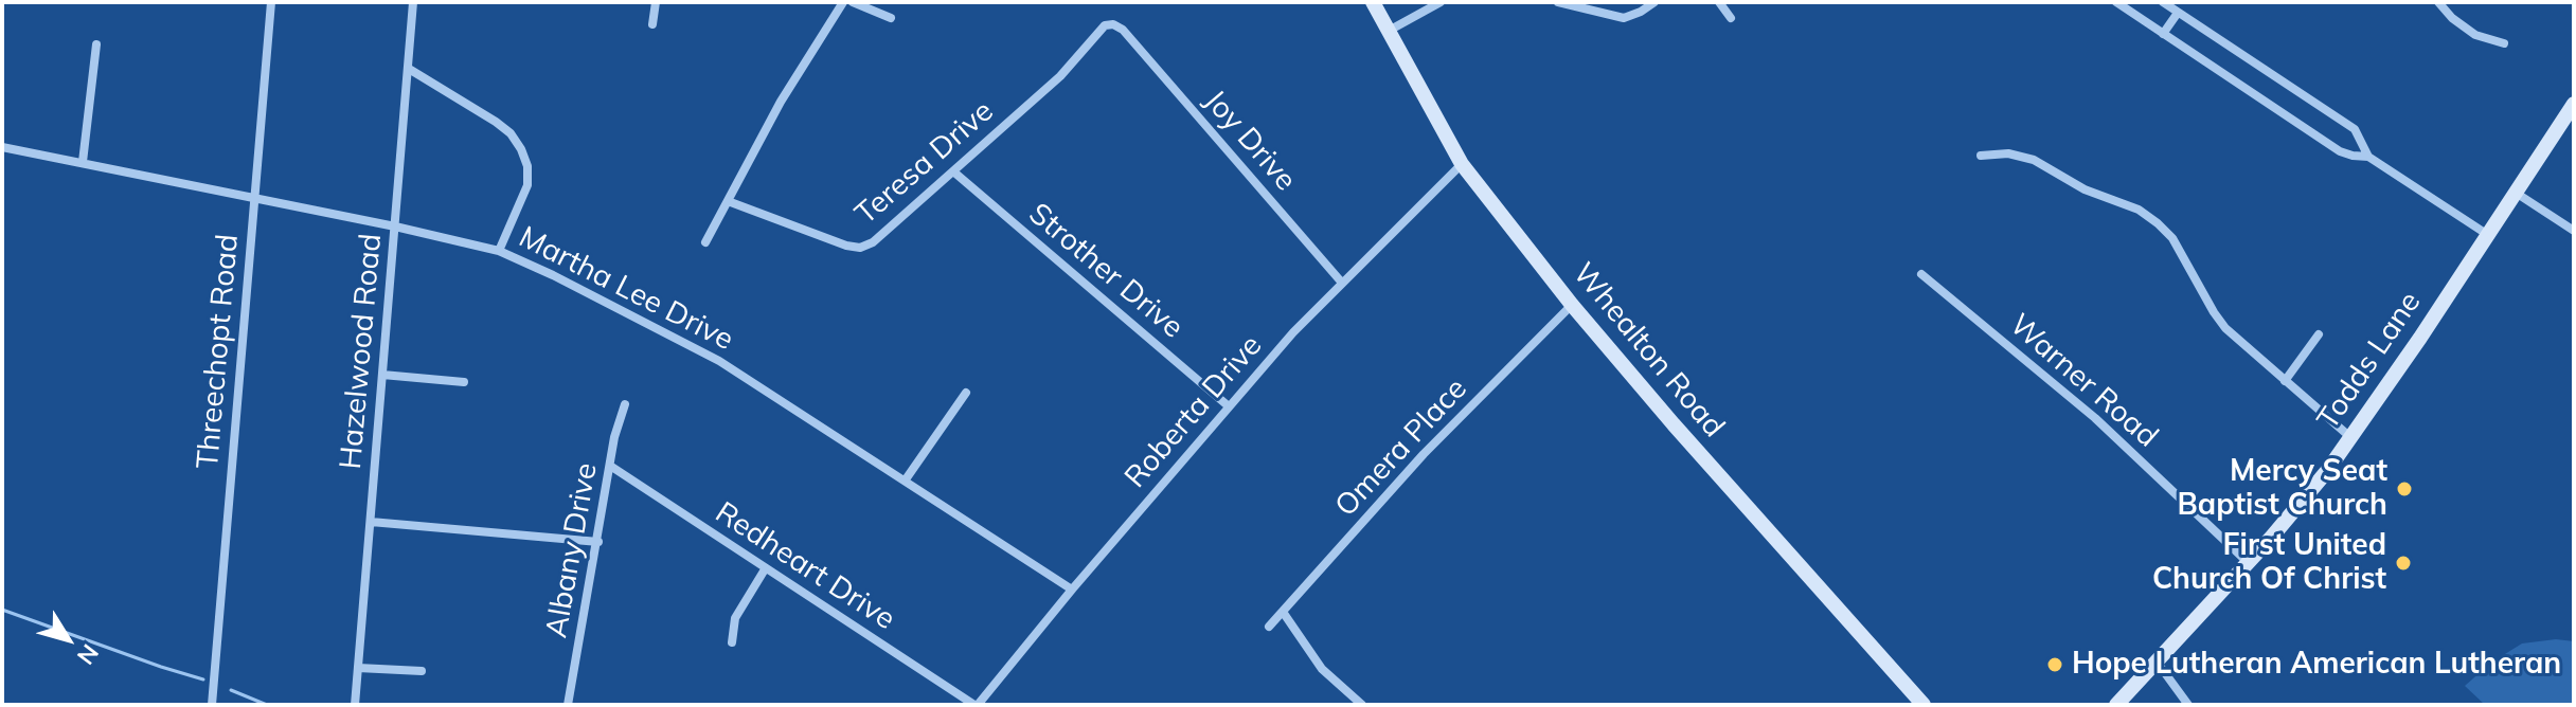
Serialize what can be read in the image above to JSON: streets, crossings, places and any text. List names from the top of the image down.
{
  "streets": {
    "street": [
      "Joy Drive",
      "Teresa Drive",
      "Strother Drive",
      "Martha Lee Drive",
      "Whealton Road",
      "Threechopt Road",
      "Hazelwood Road",
      "Todds Lane",
      "Warner Road",
      "Roberta Drive",
      "Omera Place",
      "Albany Drive",
      "Redheart Drive"
    ]
  },
  "crossings": [
    ["Joy Drive", "Teresa Drive"],
    ["Joy Drive", "Roberta Drive"],
    ["Teresa Drive", "Strother Drive"],
    ["Strother Drive", "Roberta Drive"],
    ["Martha Lee Drive", "Threechopt Road"],
    ["Martha Lee Drive", "Hazelwood Road"],
    ["Martha Lee Drive", "Roberta Drive"],
    ["Whealton Road", "Roberta Drive"],
    ["Whealton Road", "Omera Place"],
    ["Todds Lane", "Warner Road"],
    ["Roberta Drive", "Redheart Drive"],
    ["Albany Drive", "Redheart Drive"]
  ],
  "places": ["Mercy Seat Baptist Church", "First United Church Of Christ", "Hope Lutheran American Lutheran"],
  "north": "bottom right"
}
